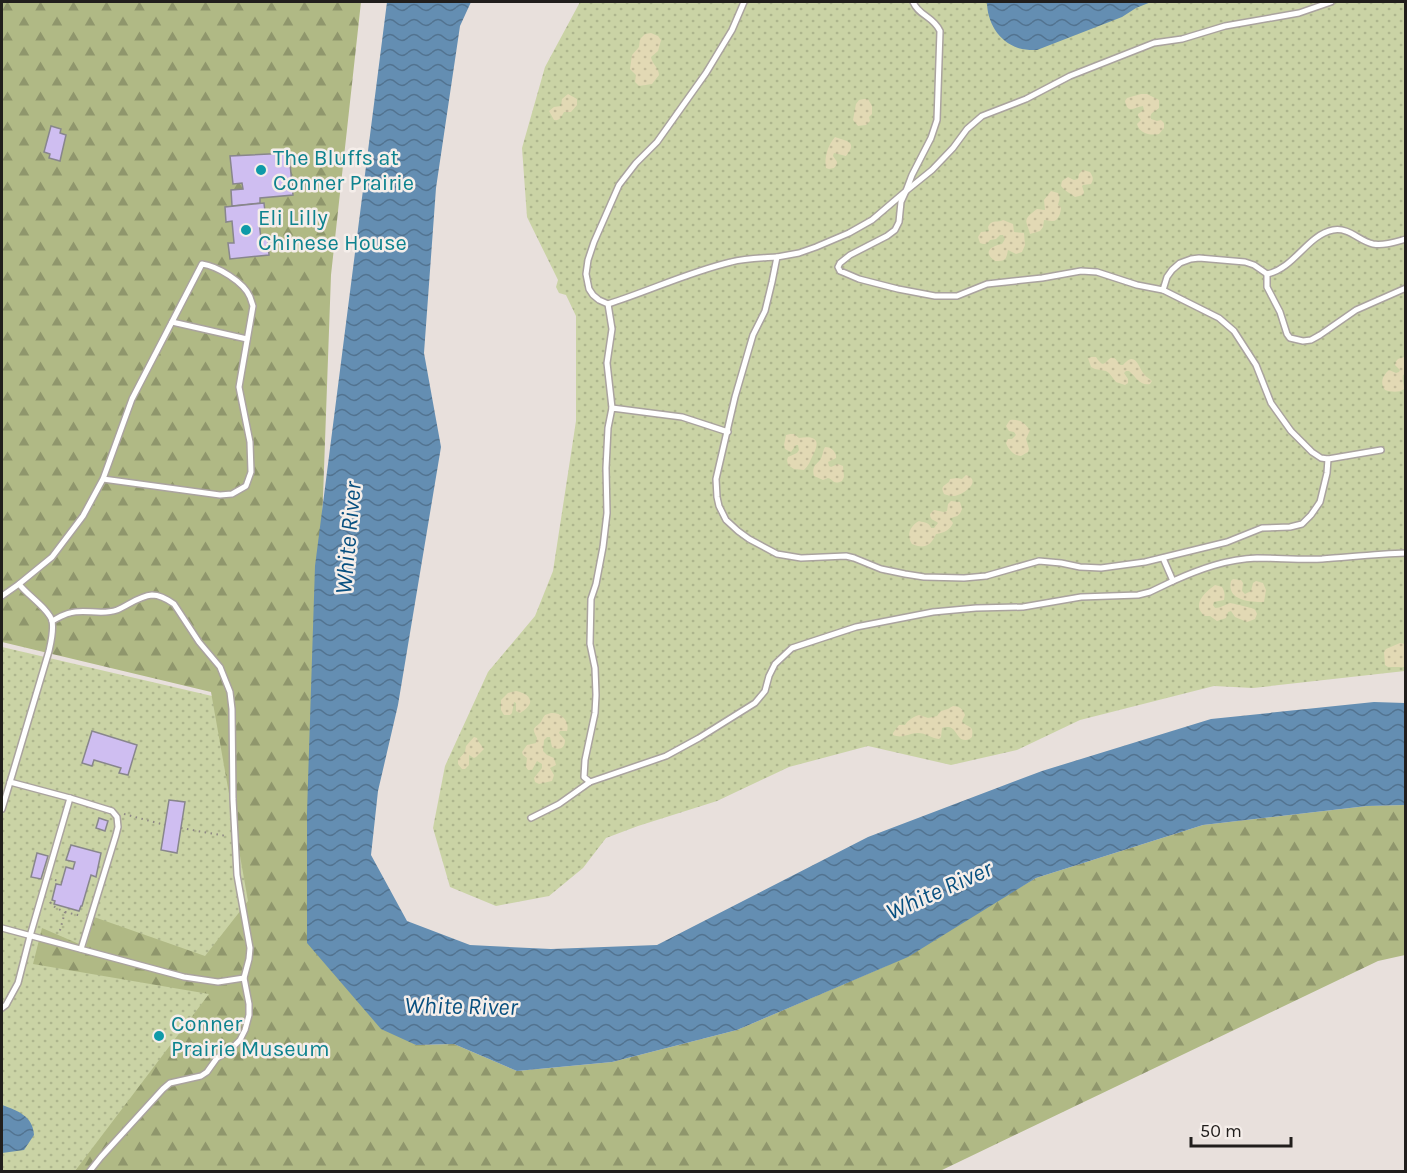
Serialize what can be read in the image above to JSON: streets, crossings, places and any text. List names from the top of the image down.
{
  "water": ["White River"],
  "places": ["The Bluffs at Conner Prairie", "Eli Lilly Chinese House", "Conner Prairie Museum"],
  "scale_bar": "50 m"
}
